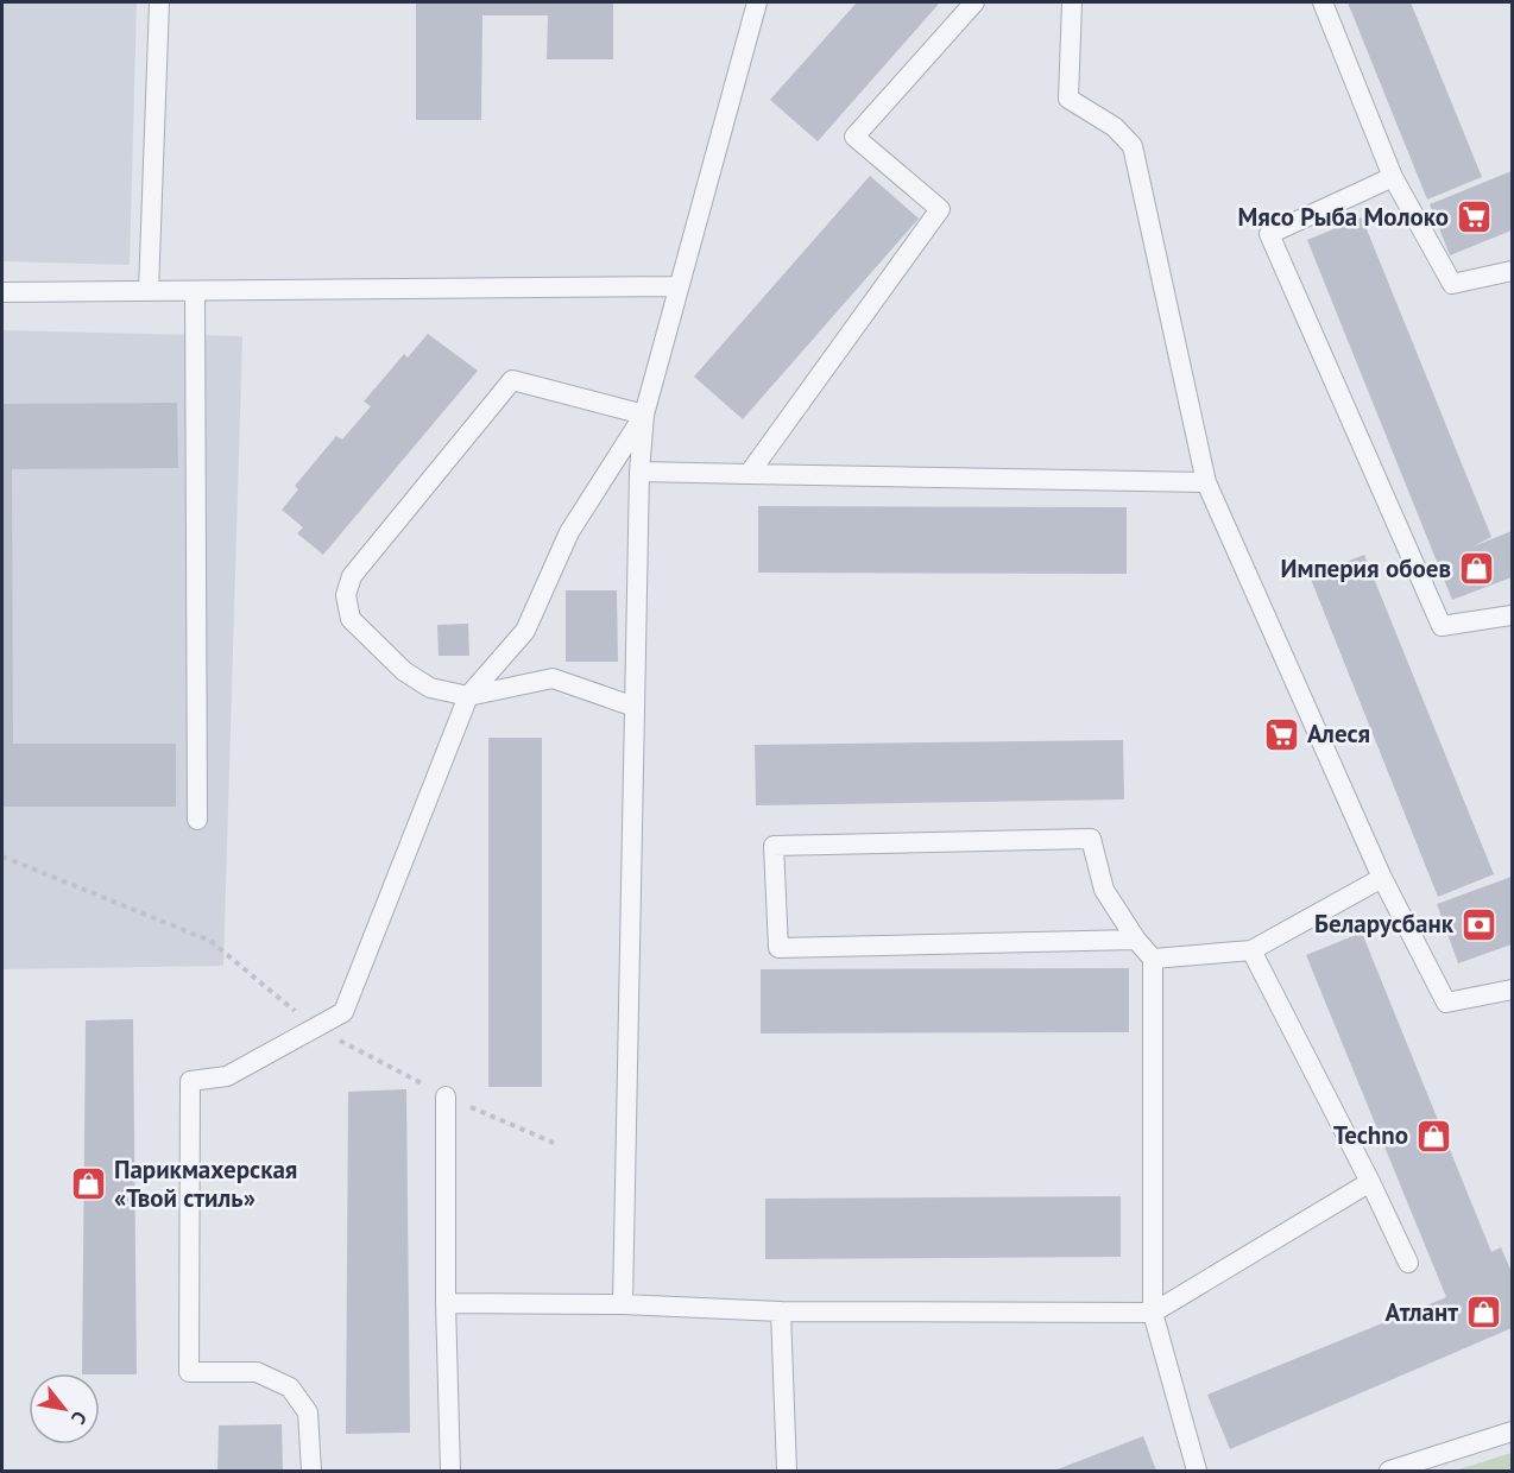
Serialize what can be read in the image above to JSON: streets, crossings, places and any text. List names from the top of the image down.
{
  "places": {
    "supermarket": ["Мясо Рыба Молоко", "Алеся"],
    "shop": [
      "Империя обоев",
      "Techno",
      "Парикмахерская «Твой стиль»",
      "Атлант"
    ],
    "bank": ["Беларусбанк"]
  },
  "north": "bottom right"
}
